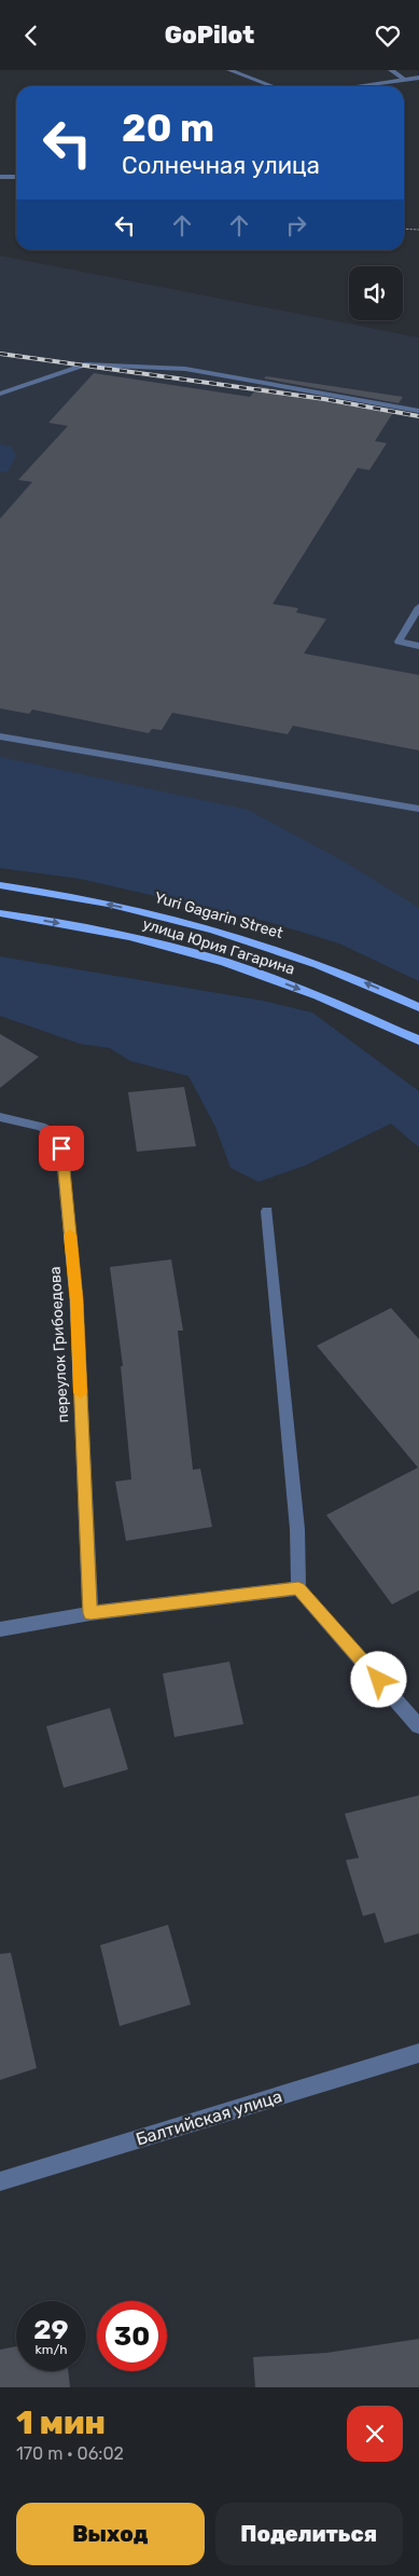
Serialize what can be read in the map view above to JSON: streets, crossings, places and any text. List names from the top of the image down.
{
  "streets": {
    "main road": ["Yuri Gagarin Street", "улица Юрия Гагарина"],
    "street": ["переулок Грибоедова", "Балтийская улица"]
  },
  "one_way": ["Yuri Gagarin Street", "улица Юрия Гагарина"],
  "page": {
    "header": "GoPilot",
    "turn": ["20 m", "Солнечная улица"],
    "speed": "29 km/h",
    "limit": "30",
    "heading": ["1 мин", "170 m · 06:02"],
    "buttons": ["Выход", "Поделиться"]
  }
}
